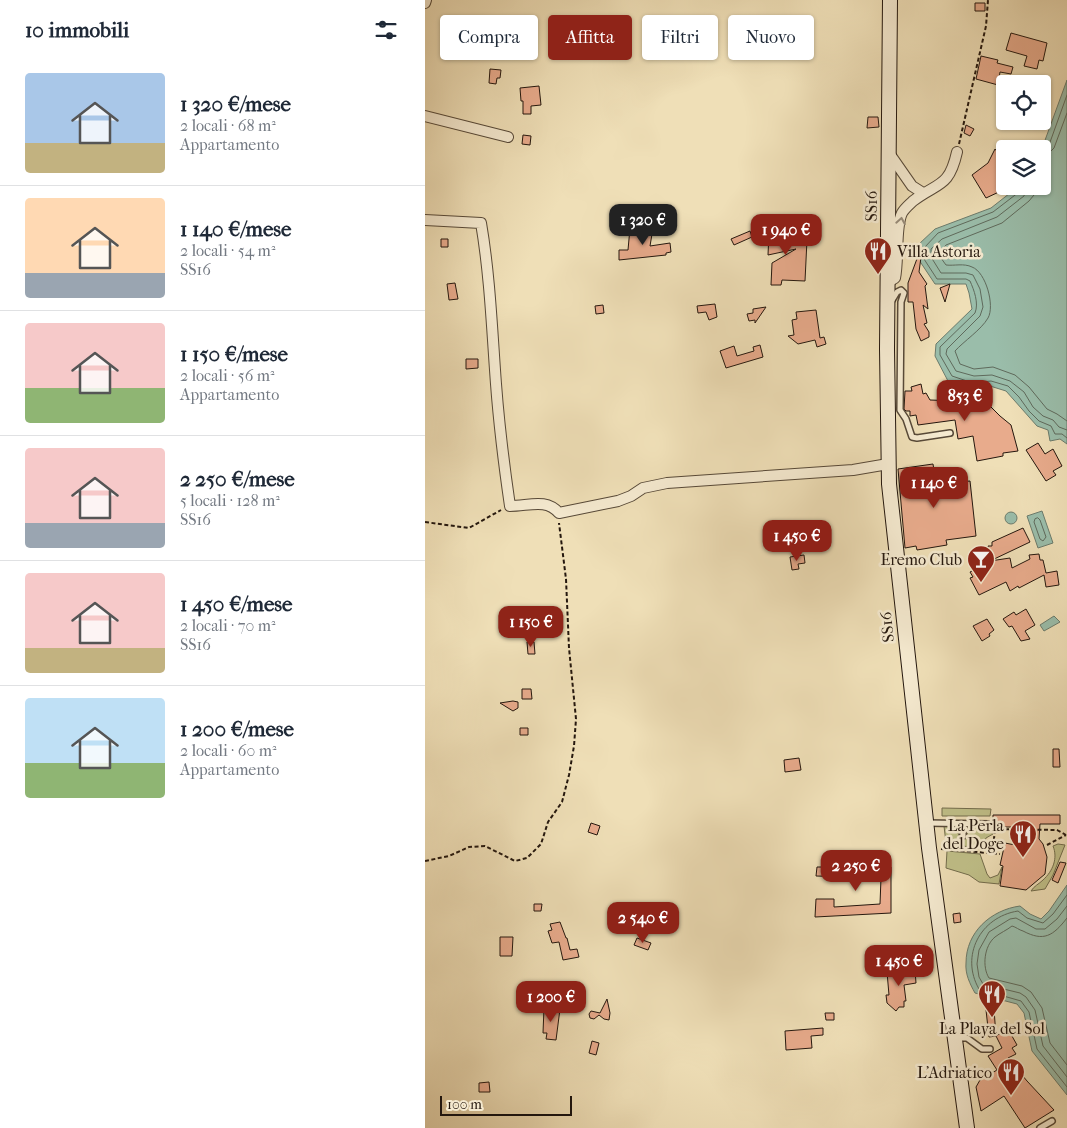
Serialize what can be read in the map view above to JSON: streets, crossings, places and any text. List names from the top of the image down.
{
  "streets": {
    "main road": ["SS16"]
  },
  "places": {
    "restaurant": [
      "Villa Astoria",
      "La Perla del Doge",
      "La Playa del Sol",
      "L'Adriatico"
    ],
    "bar": ["Eremo Club"]
  },
  "scale_bar": "100 m",
  "page": {
    "heading": "10 immobili",
    "chip": [
      "Compra",
      "Affitta",
      "Filtri",
      "Nuovo"
    ],
    "list": [
      {
        "name": "1 320 €/mese",
        "note": "2 locali · 68 m² · Appartamento"
      },
      {
        "name": "1 140 €/mese",
        "note": "2 locali · 54 m² · SS16"
      },
      {
        "name": "1 150 €/mese",
        "note": "2 locali · 56 m² · Appartamento"
      },
      {
        "name": "2 250 €/mese",
        "note": "5 locali · 128 m² · SS16"
      },
      {
        "name": "1 450 €/mese",
        "note": "2 locali · 70 m² · SS16"
      },
      {
        "name": "1 200 €/mese",
        "note": "2 locali · 60 m² · Appartamento"
      }
    ],
    "price": [
      "1 320 €",
      "1 940 €",
      "853 €",
      "1 140 €",
      "1 450 €",
      "1 150 €",
      "2 250 €",
      "2 540 €",
      "1 450 €",
      "1 200 €"
    ],
    "scale": "100 m"
  }
}
